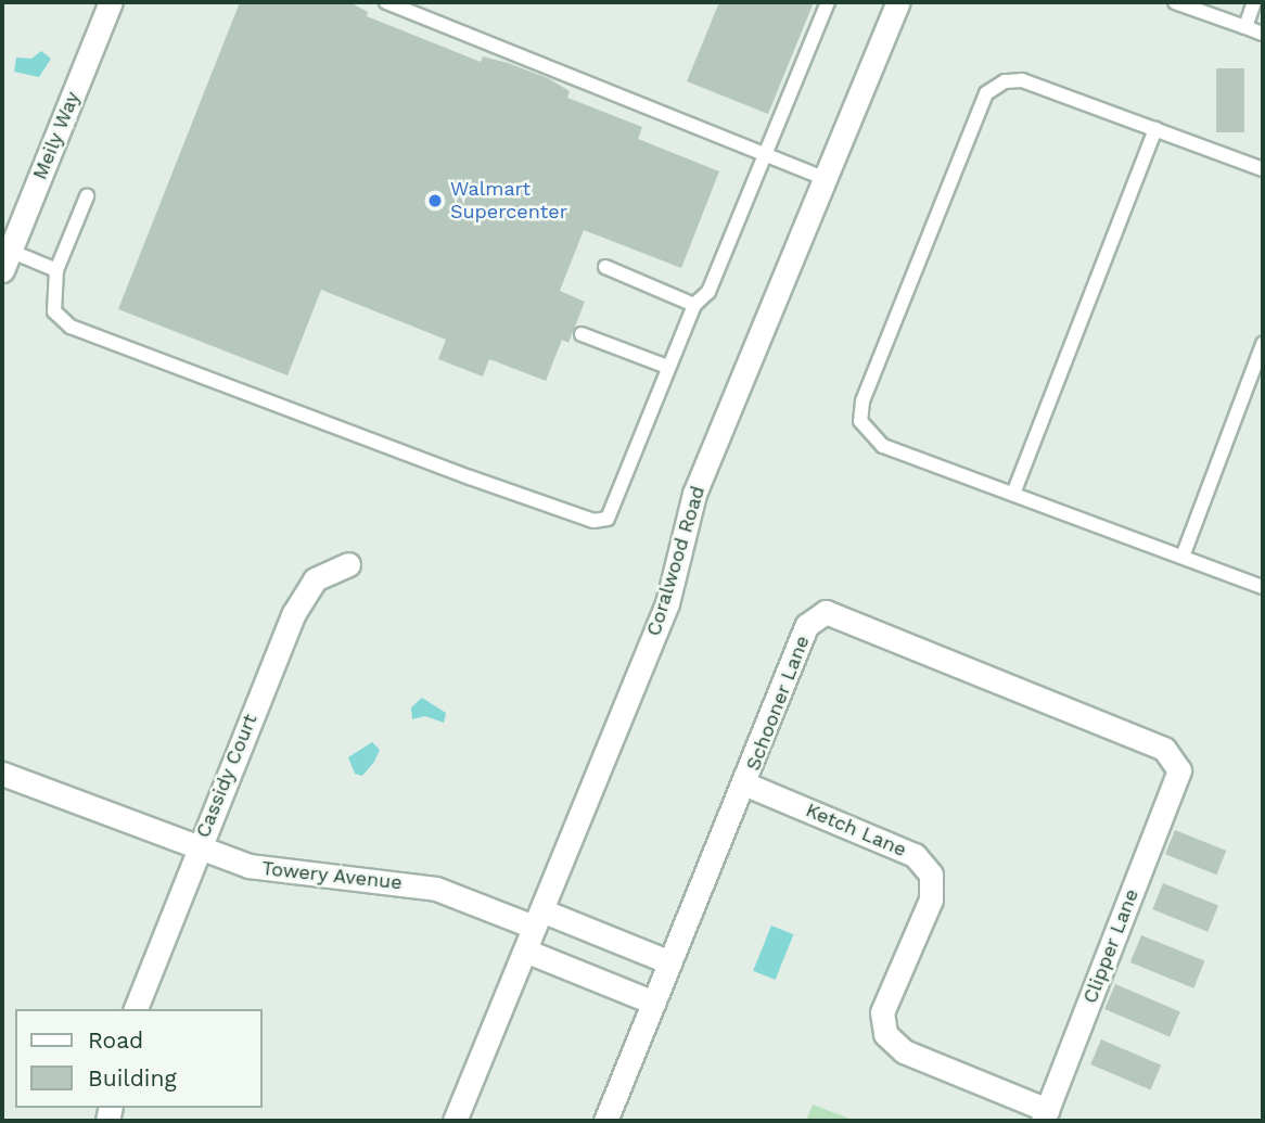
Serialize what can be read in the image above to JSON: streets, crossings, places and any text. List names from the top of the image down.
{
  "streets": {
    "street": [
      "Meily Way",
      "Coralwood Road",
      "Schooner Lane",
      "Cassidy Court",
      "Ketch Lane",
      "Towery Avenue",
      "Clipper Lane"
    ]
  },
  "crossings": [
    ["Coralwood Road", "Towery Avenue"],
    ["Schooner Lane", "Ketch Lane"],
    ["Schooner Lane", "Towery Avenue"],
    ["Schooner Lane", "Clipper Lane"],
    ["Cassidy Court", "Towery Avenue"],
    ["Ketch Lane", "Clipper Lane"]
  ],
  "places": ["Walmart Supercenter"],
  "legend": ["Road", "Building"]
}
